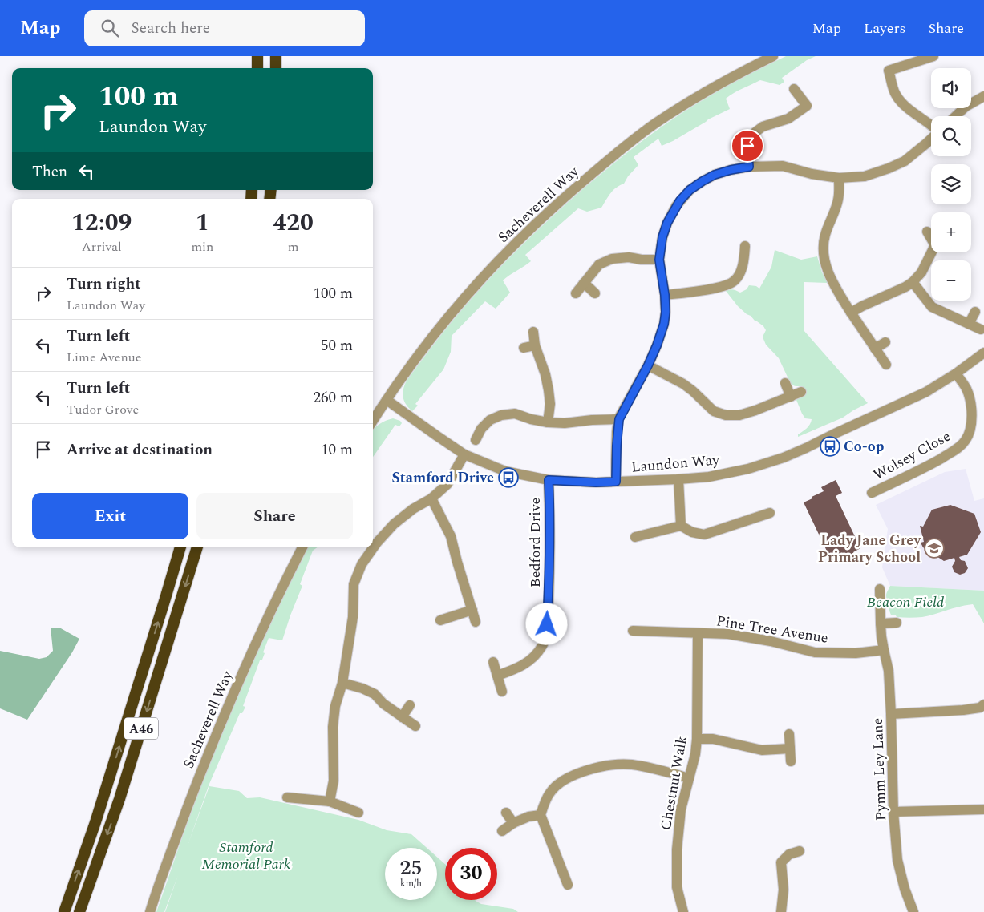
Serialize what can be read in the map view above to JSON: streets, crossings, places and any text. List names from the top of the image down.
{
  "streets": {
    "highway": ["A46"],
    "street": [
      "Sacheverell Way",
      "Wolsey Close",
      "Laundon Way",
      "Bedford Drive",
      "Pine Tree Avenue",
      "Pymm Ley Lane",
      "Chestnut Walk"
    ]
  },
  "crossings": [
    ["Sacheverell Way", "Laundon Way"],
    ["Wolsey Close", "Laundon Way"],
    ["Laundon Way", "Bedford Drive"],
    ["Pine Tree Avenue", "Pymm Ley Lane"],
    ["Pine Tree Avenue", "Chestnut Walk"]
  ],
  "parks": ["Beacon Field", "Stamford Memorial Park"],
  "places": {
    "bus stop": ["Co-op", "Stamford Drive"],
    "school or university": ["Lady Jane Grey Primary School"]
  },
  "page": {
    "header": "Map",
    "search": "Search here",
    "nav": ["Map", "Layers", "Share"],
    "map_buttons": ["+", "−"],
    "turn": ["100 m", "Laundon Way"],
    "then": "Then",
    "eta": [
      "12:09",
      "Arrival",
      "1",
      "min",
      "420",
      "m"
    ],
    "list": [
      {
        "name": "Turn right",
        "note": "Laundon Way",
        "value": "100 m"
      },
      {
        "name": "Turn left",
        "note": "Lime Avenue",
        "value": "50 m"
      },
      {
        "name": "Turn left",
        "note": "Tudor Grove",
        "value": "260 m"
      },
      {
        "name": "Arrive at destination",
        "value": "10 m"
      }
    ],
    "buttons": ["Exit", "Share"],
    "speed": "25 km/h",
    "limit": "30"
  }
}
